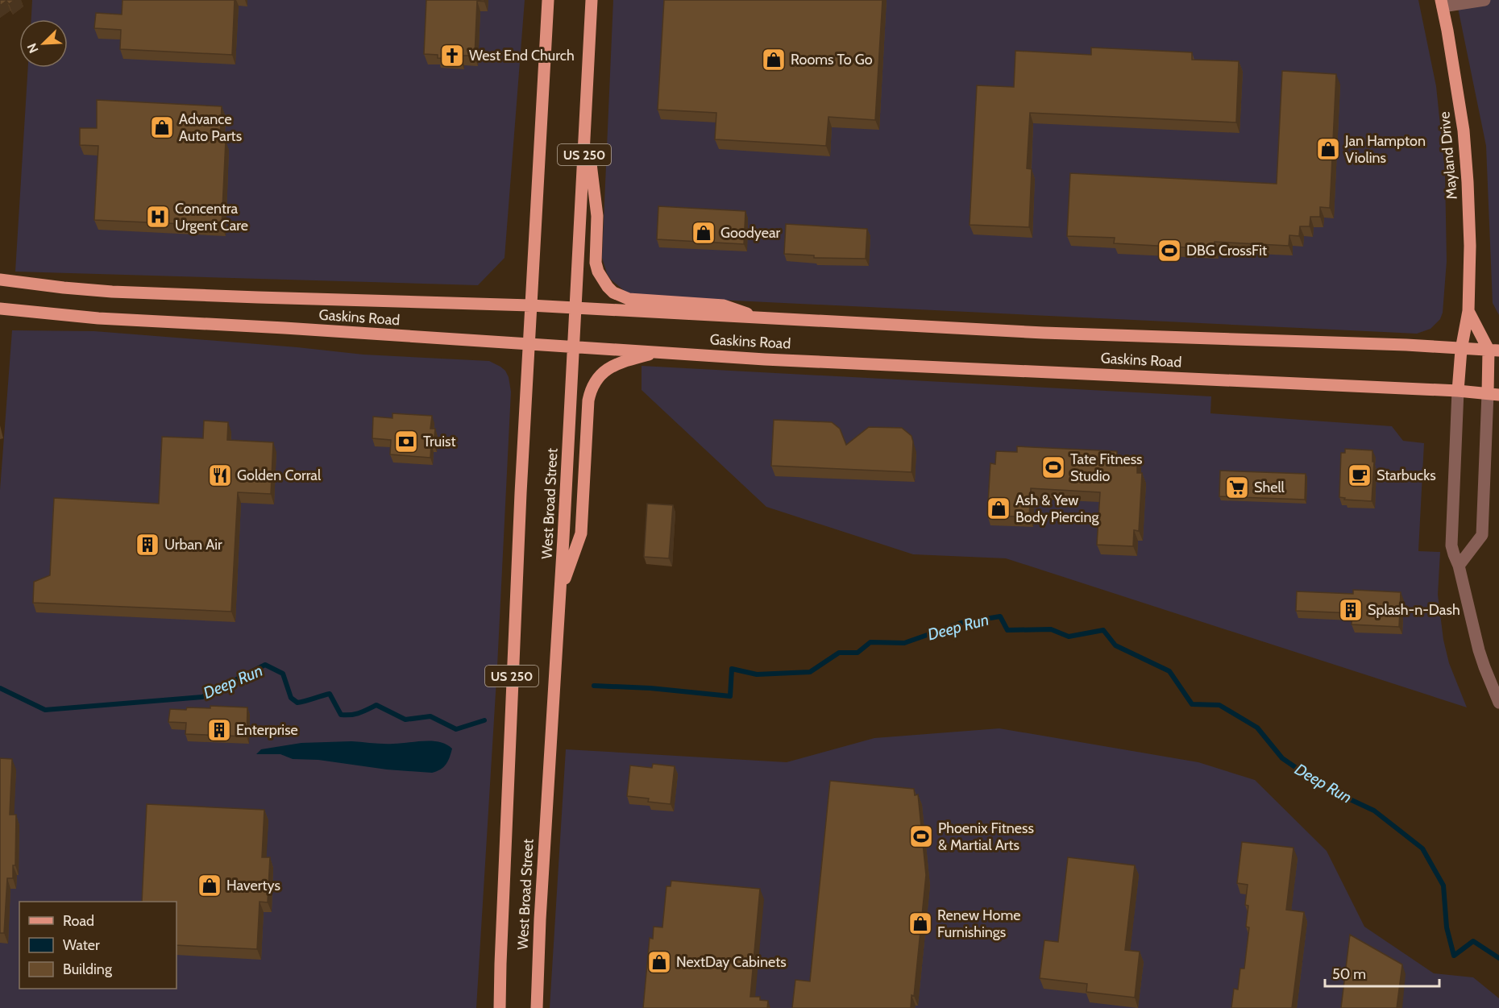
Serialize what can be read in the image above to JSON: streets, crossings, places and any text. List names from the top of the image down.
{
  "streets": {
    "main road": [
      "US 250",
      "Mayland Drive",
      "Gaskins Road",
      "West Broad Street"
    ]
  },
  "crossings": [
    ["Mayland Drive", "Gaskins Road"],
    ["Gaskins Road", "West Broad Street"]
  ],
  "water": ["Deep Run"],
  "places": {
    "church": ["West End Church"],
    "shop": [
      "Rooms To Go",
      "Advance Auto Parts",
      "Jan Hampton Violins",
      "Goodyear",
      "Ash & Yew Body Piercing",
      "Havertys",
      "Renew Home Furnishings",
      "NextDay Cabinets"
    ],
    "hospital": ["Concentra Urgent Care"],
    "sports": ["DBG CrossFit", "Tate Fitness Studio", "Phoenix Fitness & Martial Arts"],
    "bank": ["Truist"],
    "restaurant": ["Golden Corral"],
    "cafe": ["Starbucks"],
    "supermarket": ["Shell"],
    "building": ["Urban Air", "Splash-n-Dash", "Enterprise"]
  },
  "legend": ["Road", "Water", "Building"],
  "scale_bar": "50 m",
  "north": "bottom left"
}
